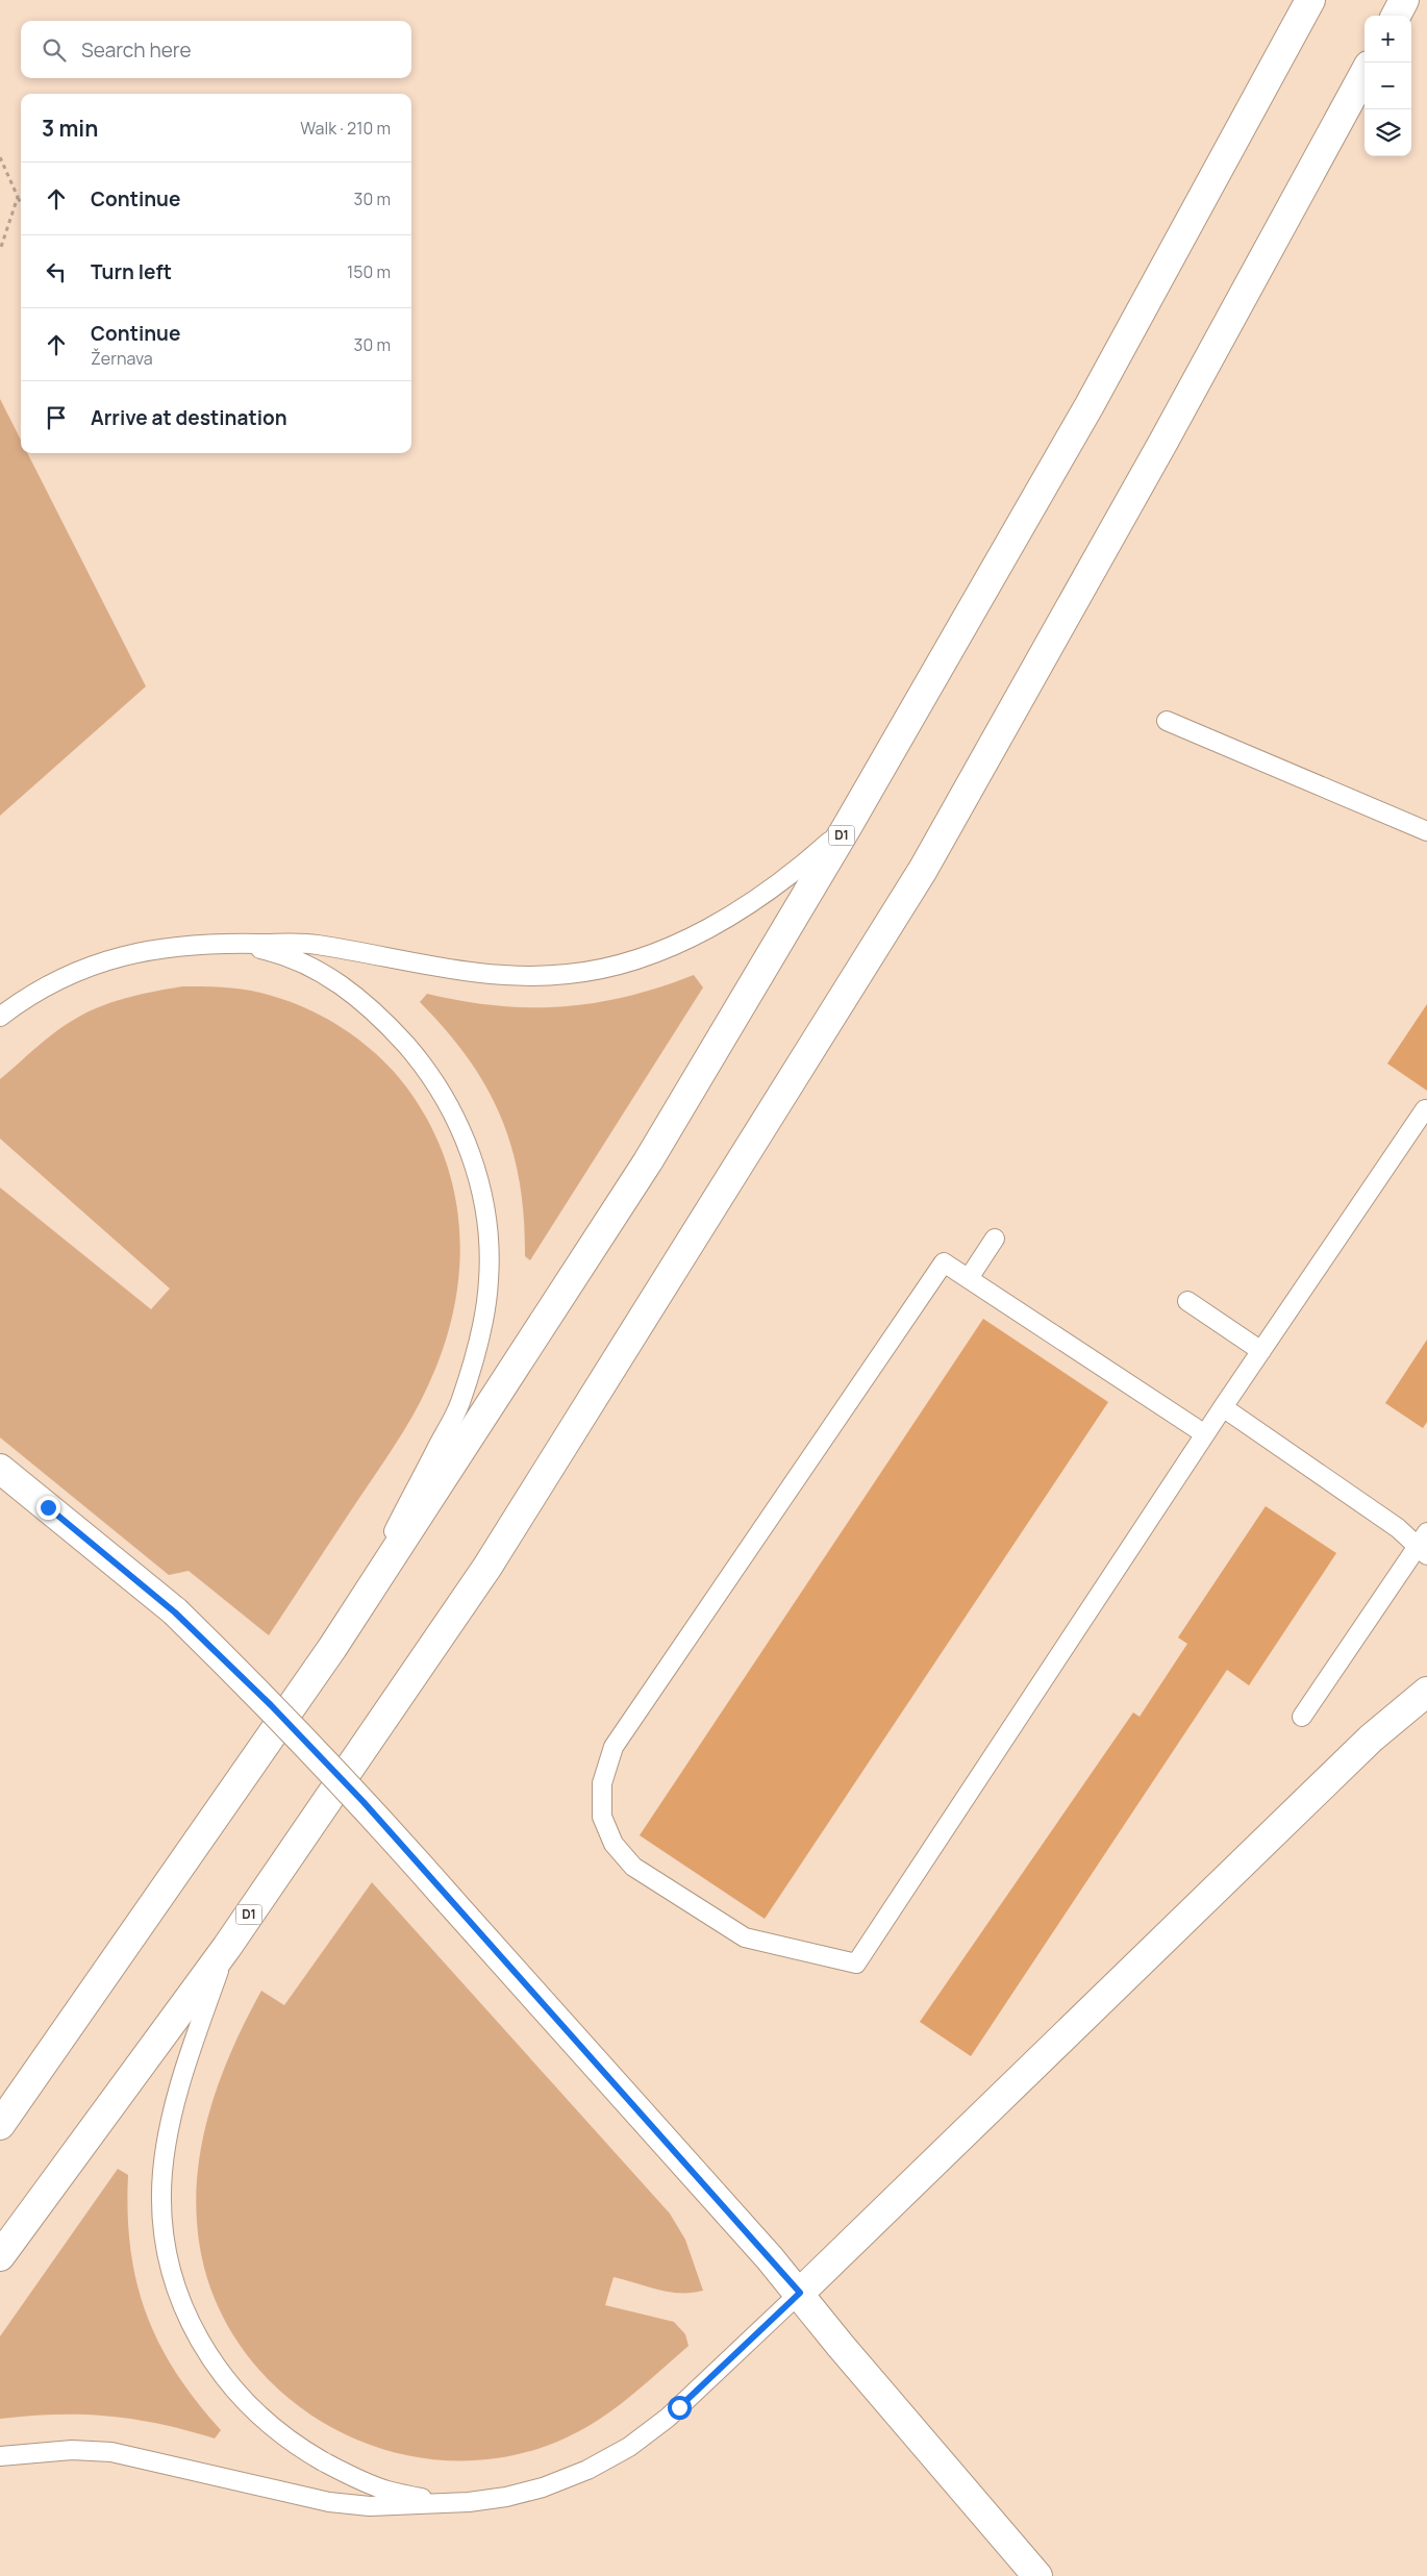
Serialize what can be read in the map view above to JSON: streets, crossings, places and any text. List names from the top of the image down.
{
  "streets": {
    "main road": ["D1"]
  },
  "page": {
    "map_buttons": ["+", "−"],
    "search": "Search here",
    "heading": ["3 min", "Walk · 210 m"],
    "list": [
      ["Continue", "30 m"],
      ["Turn left", "150 m"],
      ["Continue", "Žernava", "30 m"],
      "Arrive at destination"
    ]
  }
}
